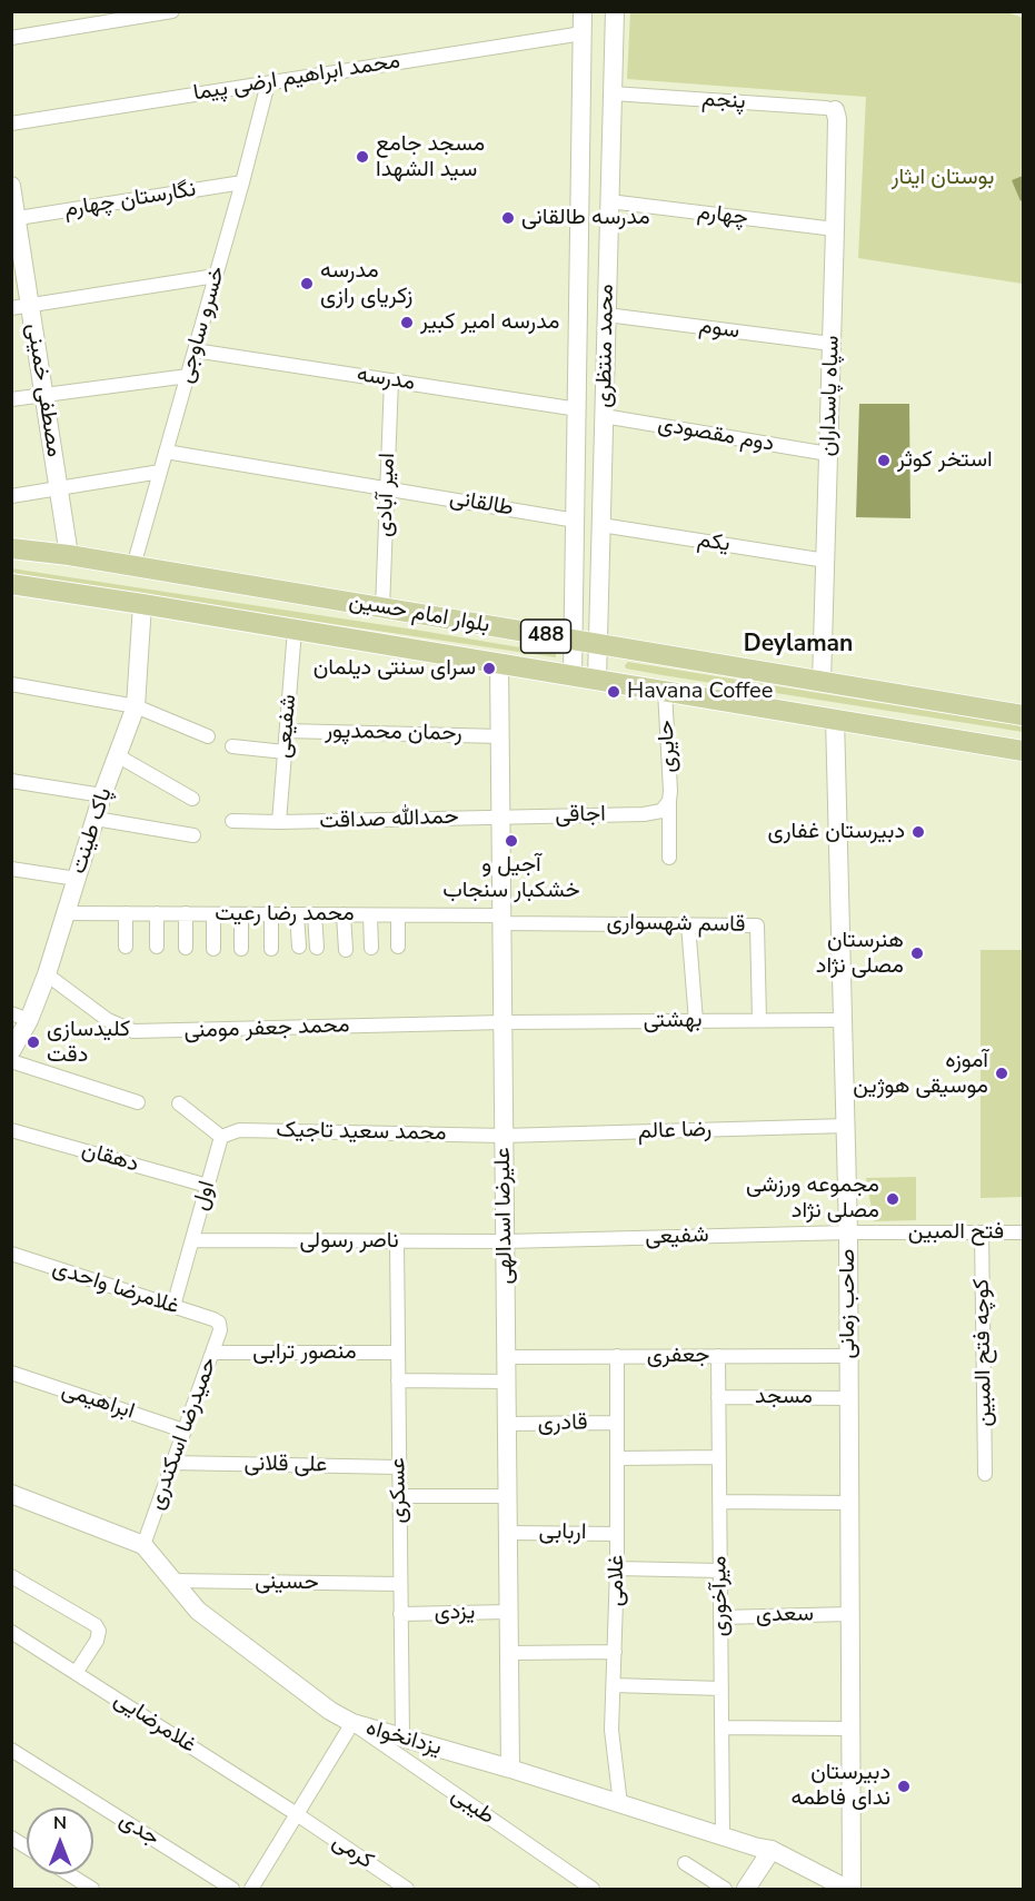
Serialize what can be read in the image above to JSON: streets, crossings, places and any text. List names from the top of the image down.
{
  "streets": {
    "main road": ["بلوار امام حسین", "488"],
    "street": [
      "محمد ابراهیم ارضی پیما",
      "پنجم",
      "نگارستان چهارم",
      "چهارم",
      "خسرو ساوجی",
      "سوم",
      "محمد منتظری",
      "مدرسه",
      "مصطفی خمینی",
      "سپاه پاسداران",
      "دوم مقصودی",
      "امیر آبادی",
      "طالقانی",
      "یکم",
      "شفیعی",
      "رحمان محمدپور",
      "حایری",
      "اجاقی",
      "حمدالله صداقت",
      "پاک طینت",
      "محمد رضا رعیت",
      "قاسم شهسواری",
      "بهشتی",
      "محمد جعفر مومنی",
      "رضا عالم",
      "محمد سعید تاجیک",
      "دهقان",
      "اول",
      "علیرضا اسدالهی",
      "فتح المبین",
      "ناصر رسولی",
      "غلامرضا واحدی",
      "صاحب زمانی",
      "منصور ترابی",
      "کوچه فتح المبین",
      "جعفری",
      "مسجد",
      "ابراهیمی",
      "قادری",
      "حمیدرضا اسکندری",
      "علی قلانی",
      "عسکری",
      "اربابی",
      "غلامی",
      "حسینی",
      "میرآخوری",
      "یزدی",
      "سعدی",
      "غلامرضایی",
      "یزدانخواه",
      "طیبی",
      "جدی",
      "کرمی"
    ]
  },
  "crossings": [
    ["محمد ابراهیم ارضی پیما", "خسرو ساوجی"],
    ["محمد ابراهیم ارضی پیما", "محمد منتظری"],
    ["پنجم", "محمد منتظری"],
    ["پنجم", "سپاه پاسداران"],
    ["نگارستان چهارم", "خسرو ساوجی"],
    ["نگارستان چهارم", "مصطفی خمینی"],
    ["چهارم", "محمد منتظری"],
    ["چهارم", "سپاه پاسداران"],
    ["خسرو ساوجی", "مدرسه"],
    ["خسرو ساوجی", "طالقانی"],
    ["خسرو ساوجی", "بلوار امام حسین"],
    ["سوم", "محمد منتظری"],
    ["سوم", "سپاه پاسداران"],
    ["محمد منتظری", "مدرسه"],
    ["محمد منتظری", "دوم مقصودی"],
    ["محمد منتظری", "طالقانی"],
    ["محمد منتظری", "یکم"],
    ["محمد منتظری", "بلوار امام حسین"],
    ["مدرسه", "امیر آبادی"],
    ["مصطفی خمینی", "بلوار امام حسین"],
    ["سپاه پاسداران", "دوم مقصودی"],
    ["سپاه پاسداران", "یکم"],
    ["سپاه پاسداران", "بلوار امام حسین"],
    ["امیر آبادی", "طالقانی"],
    ["امیر آبادی", "بلوار امام حسین"],
    ["بلوار امام حسین", "شفیعی"],
    ["بلوار امام حسین", "حایری"],
    ["بلوار امام حسین", "پاک طینت"],
    ["بلوار امام حسین", "علیرضا اسدالهی"],
    ["بلوار امام حسین", "صاحب زمانی"],
    ["شفیعی", "رحمان محمدپور"],
    ["شفیعی", "حمدالله صداقت"],
    ["شفیعی", "علیرضا اسدالهی"],
    ["شفیعی", "فتح المبین"],
    ["شفیعی", "ناصر رسولی"],
    ["شفیعی", "صاحب زمانی"],
    ["رحمان محمدپور", "علیرضا اسدالهی"],
    ["حایری", "اجاقی"],
    ["اجاقی", "حمدالله صداقت"],
    ["اجاقی", "علیرضا اسدالهی"],
    ["حمدالله صداقت", "علیرضا اسدالهی"],
    ["پاک طینت", "محمد رضا رعیت"],
    ["پاک طینت", "محمد جعفر مومنی"],
    ["محمد رضا رعیت", "قاسم شهسواری"],
    ["محمد رضا رعیت", "علیرضا اسدالهی"],
    ["قاسم شهسواری", "بهشتی"],
    ["قاسم شهسواری", "علیرضا اسدالهی"],
    ["بهشتی", "محمد جعفر مومنی"],
    ["بهشتی", "علیرضا اسدالهی"],
    ["بهشتی", "صاحب زمانی"],
    ["محمد جعفر مومنی", "علیرضا اسدالهی"],
    ["رضا عالم", "محمد سعید تاجیک"],
    ["رضا عالم", "علیرضا اسدالهی"],
    ["رضا عالم", "صاحب زمانی"],
    ["محمد سعید تاجیک", "اول"],
    ["محمد سعید تاجیک", "علیرضا اسدالهی"],
    ["دهقان", "اول"],
    ["اول", "ناصر رسولی"],
    ["اول", "غلامرضا واحدی"],
    ["علیرضا اسدالهی", "ناصر رسولی"],
    ["علیرضا اسدالهی", "جعفری"],
    ["علیرضا اسدالهی", "قادری"],
    ["علیرضا اسدالهی", "اربابی"],
    ["علیرضا اسدالهی", "یزدی"],
    ["علیرضا اسدالهی", "یزدانخواه"],
    ["فتح المبین", "صاحب زمانی"],
    ["فتح المبین", "کوچه فتح المبین"],
    ["ناصر رسولی", "عسکری"],
    ["غلامرضا واحدی", "حمیدرضا اسکندری"],
    ["صاحب زمانی", "جعفری"],
    ["صاحب زمانی", "مسجد"],
    ["صاحب زمانی", "سعدی"],
    ["صاحب زمانی", "یزدانخواه"],
    ["منصور ترابی", "حمیدرضا اسکندری"],
    ["منصور ترابی", "عسکری"],
    ["جعفری", "غلامی"],
    ["جعفری", "میرآخوری"],
    ["مسجد", "میرآخوری"],
    ["ابراهیمی", "حمیدرضا اسکندری"],
    ["قادری", "غلامی"],
    ["حمیدرضا اسکندری", "علی قلانی"],
    ["حمیدرضا اسکندری", "یزدانخواه"],
    ["علی قلانی", "عسکری"],
    ["عسکری", "حسینی"],
    ["عسکری", "یزدی"],
    ["عسکری", "یزدانخواه"],
    ["اربابی", "غلامی"],
    ["غلامی", "یزدانخواه"],
    ["حسینی", "یزدانخواه"],
    ["میرآخوری", "سعدی"],
    ["میرآخوری", "یزدانخواه"],
    ["غلامرضایی", "کرمی"],
    ["یزدانخواه", "طیبی"]
  ],
  "districts": ["Deylaman"],
  "parks": ["بوستان ایثار"],
  "places": [
    "مسجد جامع سید الشهدا",
    "مدرسه طالقانی",
    "مدرسه زکریای رازی",
    "مدرسه امیر کبیر",
    "استخر کوثر",
    "سرای سنتی دیلمان",
    "Havana Coffee",
    "دبیرستان غفاری",
    "آجیل و خشکبار سنجاب",
    "هنرستان مصلی نژاد",
    "کلیدسازی دقت",
    "آموزه موسیقی هوژین",
    "مجموعه ورزشی مصلی نژاد",
    "دبیرستان ندای فاطمه"
  ],
  "north": "top"
}
